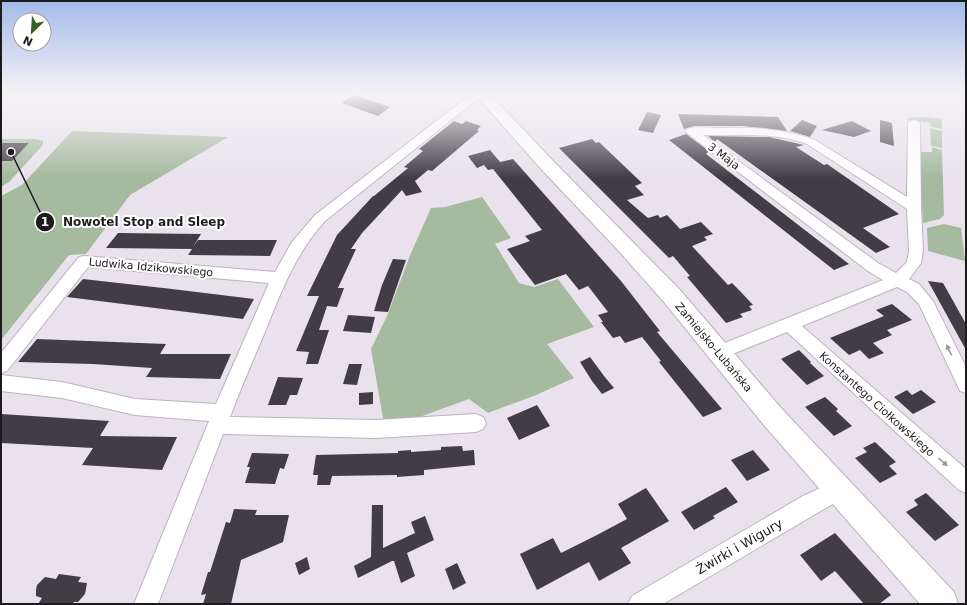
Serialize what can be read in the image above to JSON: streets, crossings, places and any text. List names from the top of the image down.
{
  "streets": {
    "main road": ["Zamiejsko-Lubańska"],
    "street": [
      "3 Maja",
      "Ludwika Idzikowskiego",
      "Konstantego Ciołkowskiego",
      "Żwirki i Wigury"
    ]
  },
  "crossings": [
    ["Zamiejsko-Lubańska", "Żwirki i Wigury"]
  ],
  "places": ["Nowotel Stop and Sleep"],
  "north": "bottom left"
}
